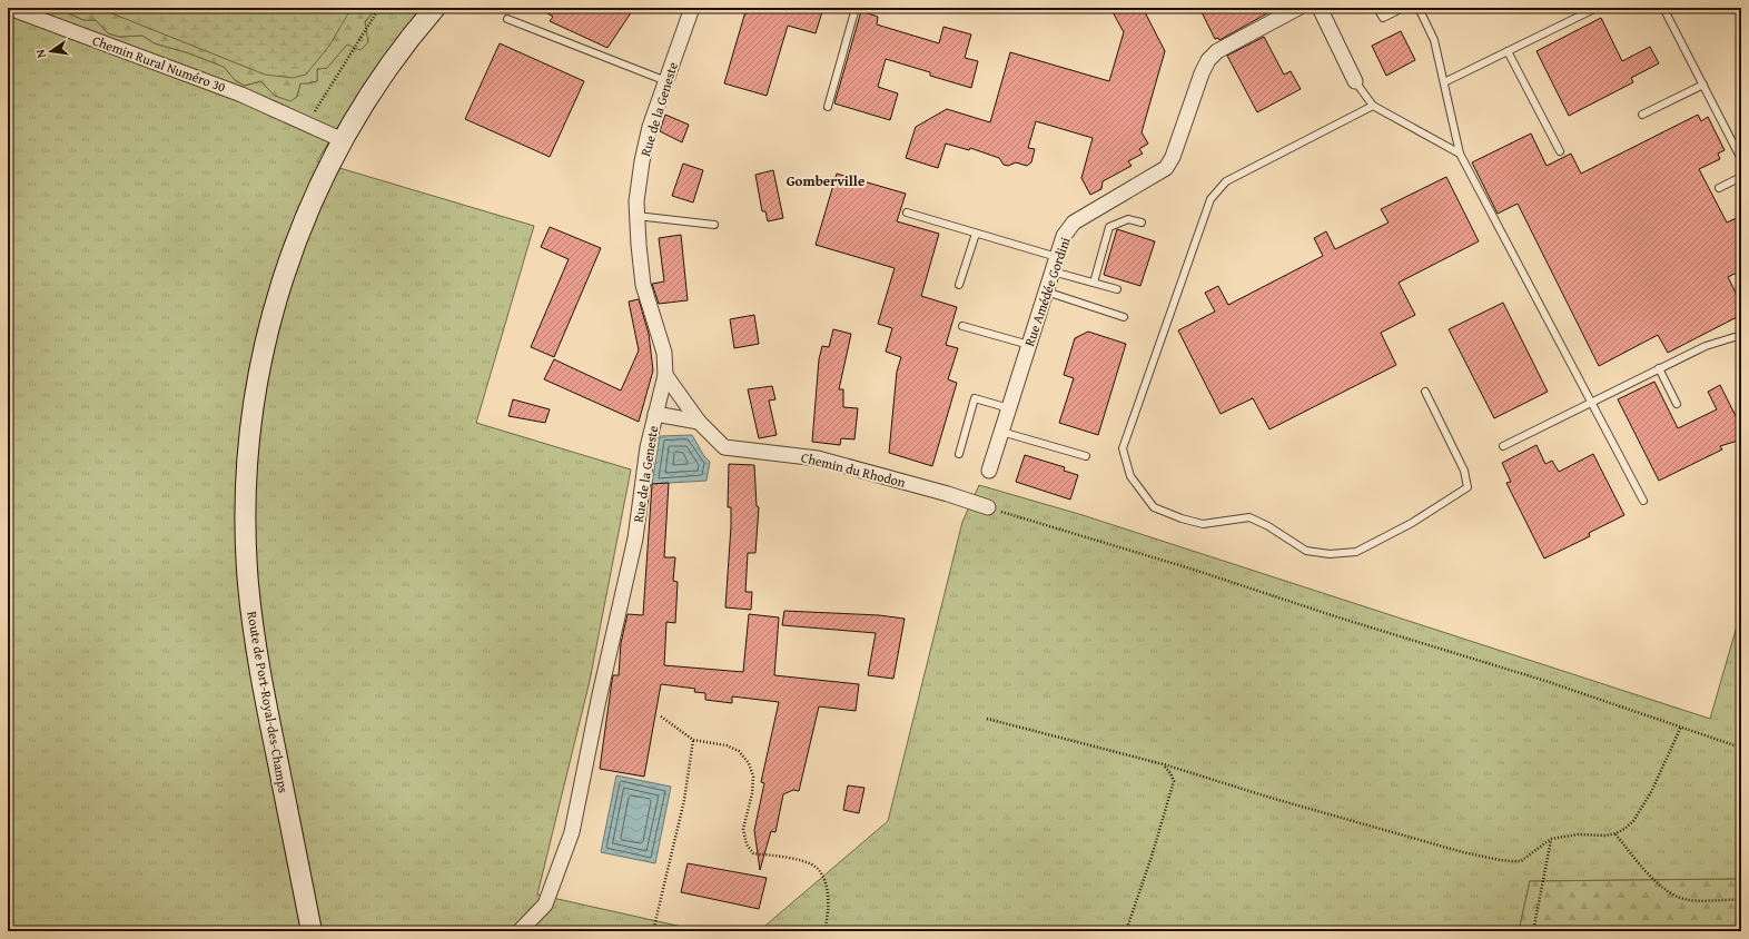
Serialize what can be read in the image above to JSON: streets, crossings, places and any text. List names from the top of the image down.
{
  "streets": {
    "main road": ["Route de Port-Royal-des-Champs"],
    "street": [
      "Chemin Rural Numéro 30",
      "Rue de la Geneste",
      "Rue Amédée Gordini",
      "Chemin du Rhodon"
    ]
  },
  "crossings": [
    ["Chemin Rural Numéro 30", "Route de Port-Royal-des-Champs"],
    ["Rue de la Geneste", "Chemin du Rhodon"]
  ],
  "districts": ["Gomberville"],
  "north": "left"
}
